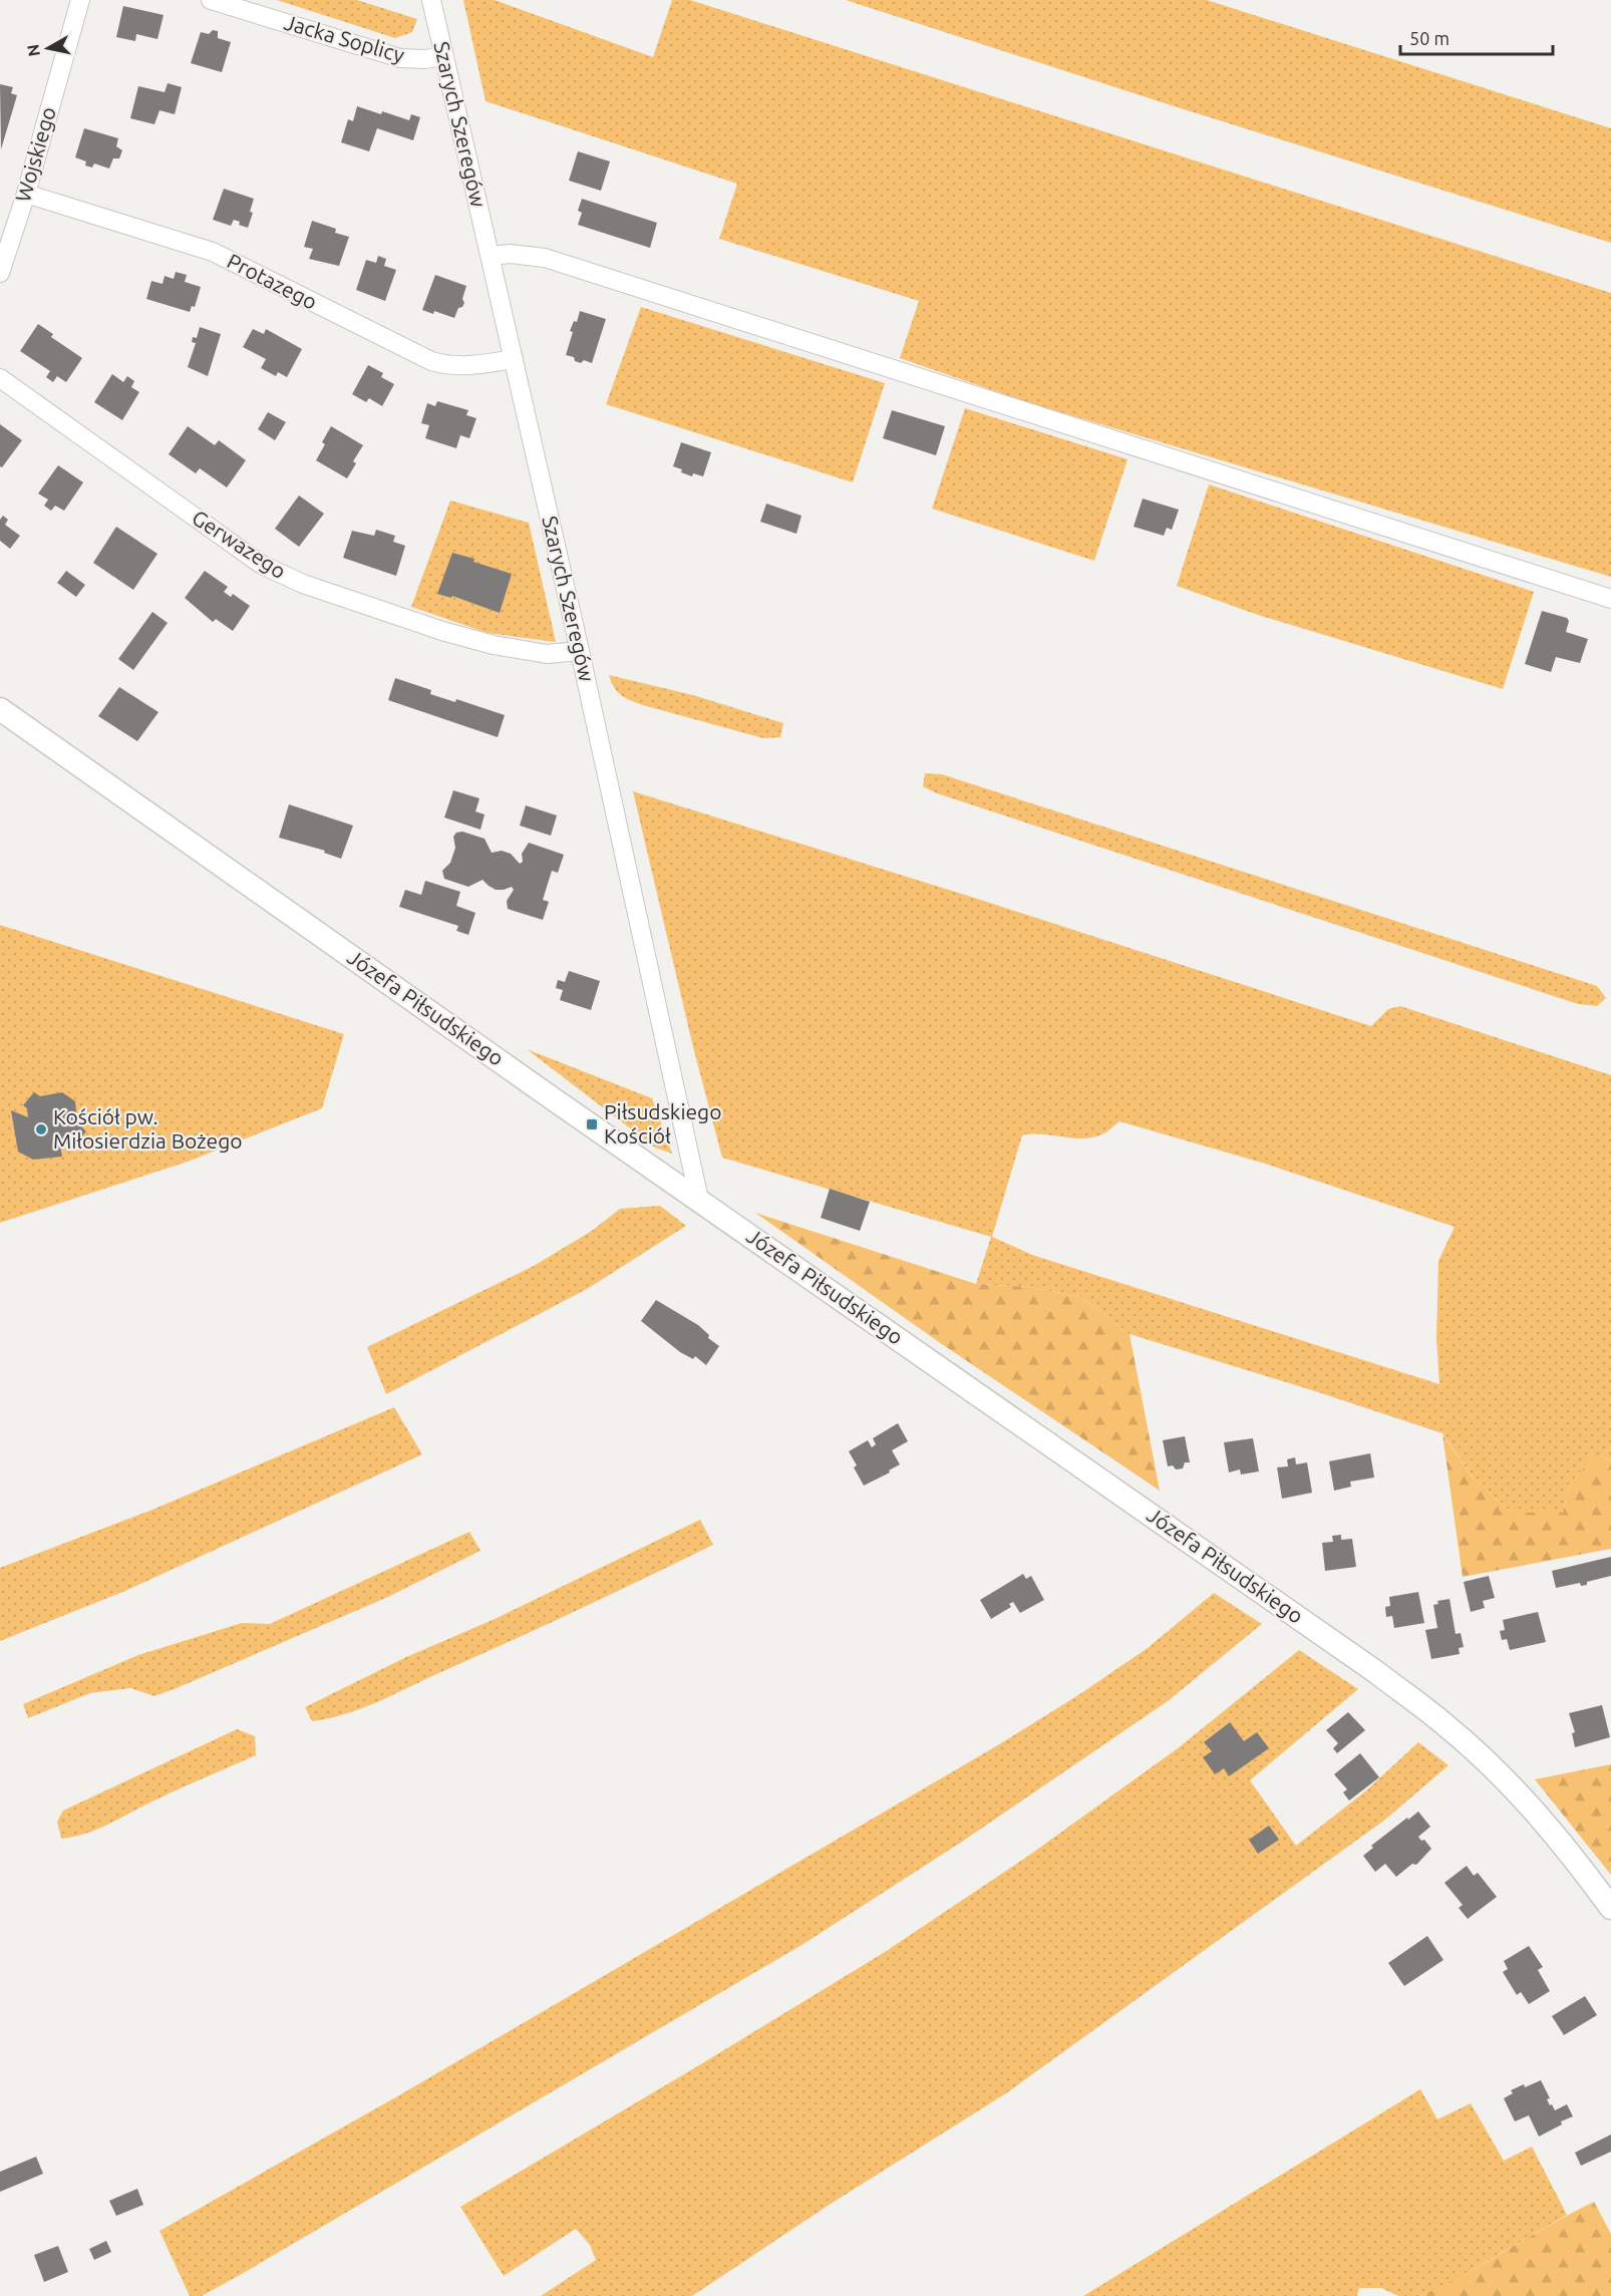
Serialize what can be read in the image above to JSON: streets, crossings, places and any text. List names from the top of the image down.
{
  "streets": {
    "street": [
      "Jacka Soplicy",
      "Szarych Szeregów",
      "Wojskiego",
      "Protazego",
      "Gerwazego",
      "Józefa Piłsudskiego"
    ]
  },
  "crossings": [
    ["Jacka Soplicy", "Szarych Szeregów"],
    ["Szarych Szeregów", "Protazego"],
    ["Szarych Szeregów", "Gerwazego"],
    ["Szarych Szeregów", "Józefa Piłsudskiego"],
    ["Wojskiego", "Protazego"]
  ],
  "places": {
    "transit": ["Piłsudskiego Kościół"],
    "other": ["Kościół pw. Miłosierdzia Bożego"]
  },
  "scale_bar": "50 m",
  "north": "left"
}
